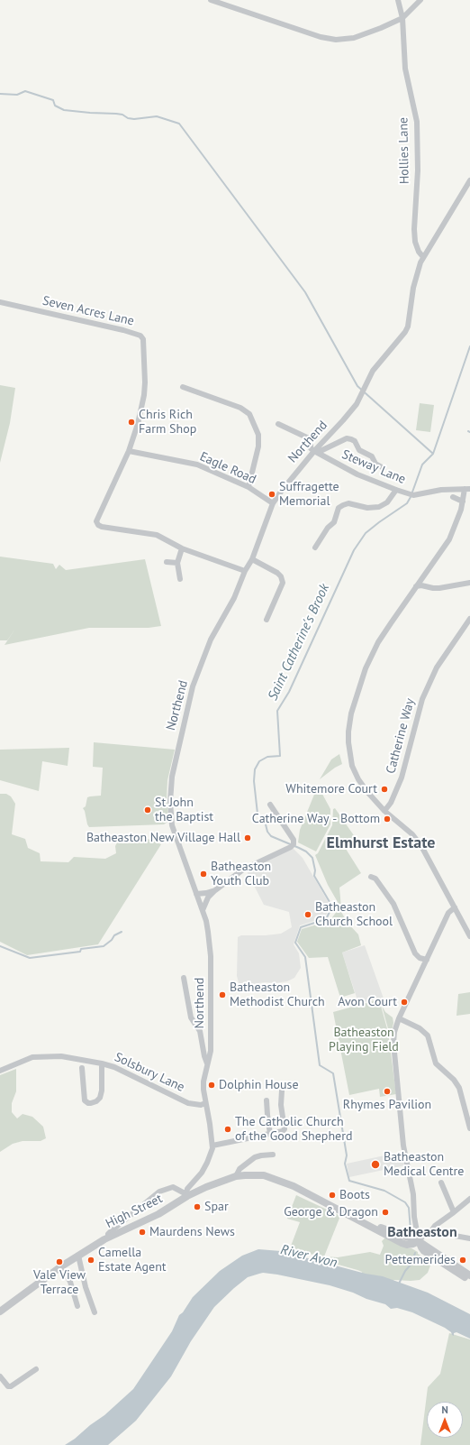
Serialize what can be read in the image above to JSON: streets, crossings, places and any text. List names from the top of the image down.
{
  "streets": {
    "street": [
      "Hollies Lane",
      "Seven Acres Lane",
      "Northend",
      "Steway Lane",
      "Eagle Road",
      "Catherine Way",
      "Solsbury Lane",
      "High Street"
    ]
  },
  "crossings": [
    ["Hollies Lane", "Northend"],
    ["Seven Acres Lane", "Northend"],
    ["Seven Acres Lane", "Eagle Road"],
    ["Northend", "Steway Lane"],
    ["Northend", "Eagle Road"],
    ["Northend", "Solsbury Lane"]
  ],
  "districts": ["Elmhurst Estate", "Batheaston"],
  "water": ["Saint Catherine's Brook", "River Avon"],
  "parks": ["Batheaston Playing Field"],
  "places": [
    "Chris Rich Farm Shop",
    "Suffragette Memorial",
    "Whitemore Court",
    "St John the Baptist",
    "Catherine Way - Bottom",
    "Batheaston New Village Hall",
    "Batheaston Youth Club",
    "Batheaston Church School",
    "Batheaston Methodist Church",
    "Avon Court",
    "Dolphin House",
    "Rhymes Pavilion",
    "The Catholic Church of the Good Shepherd",
    "Batheaston Medical Centre",
    "Boots",
    "Spar",
    "George & Dragon",
    "Maurdens News",
    "Camella Estate Agent",
    "Pettemerides",
    "Vale View Terrace"
  ],
  "north": "top"
}
